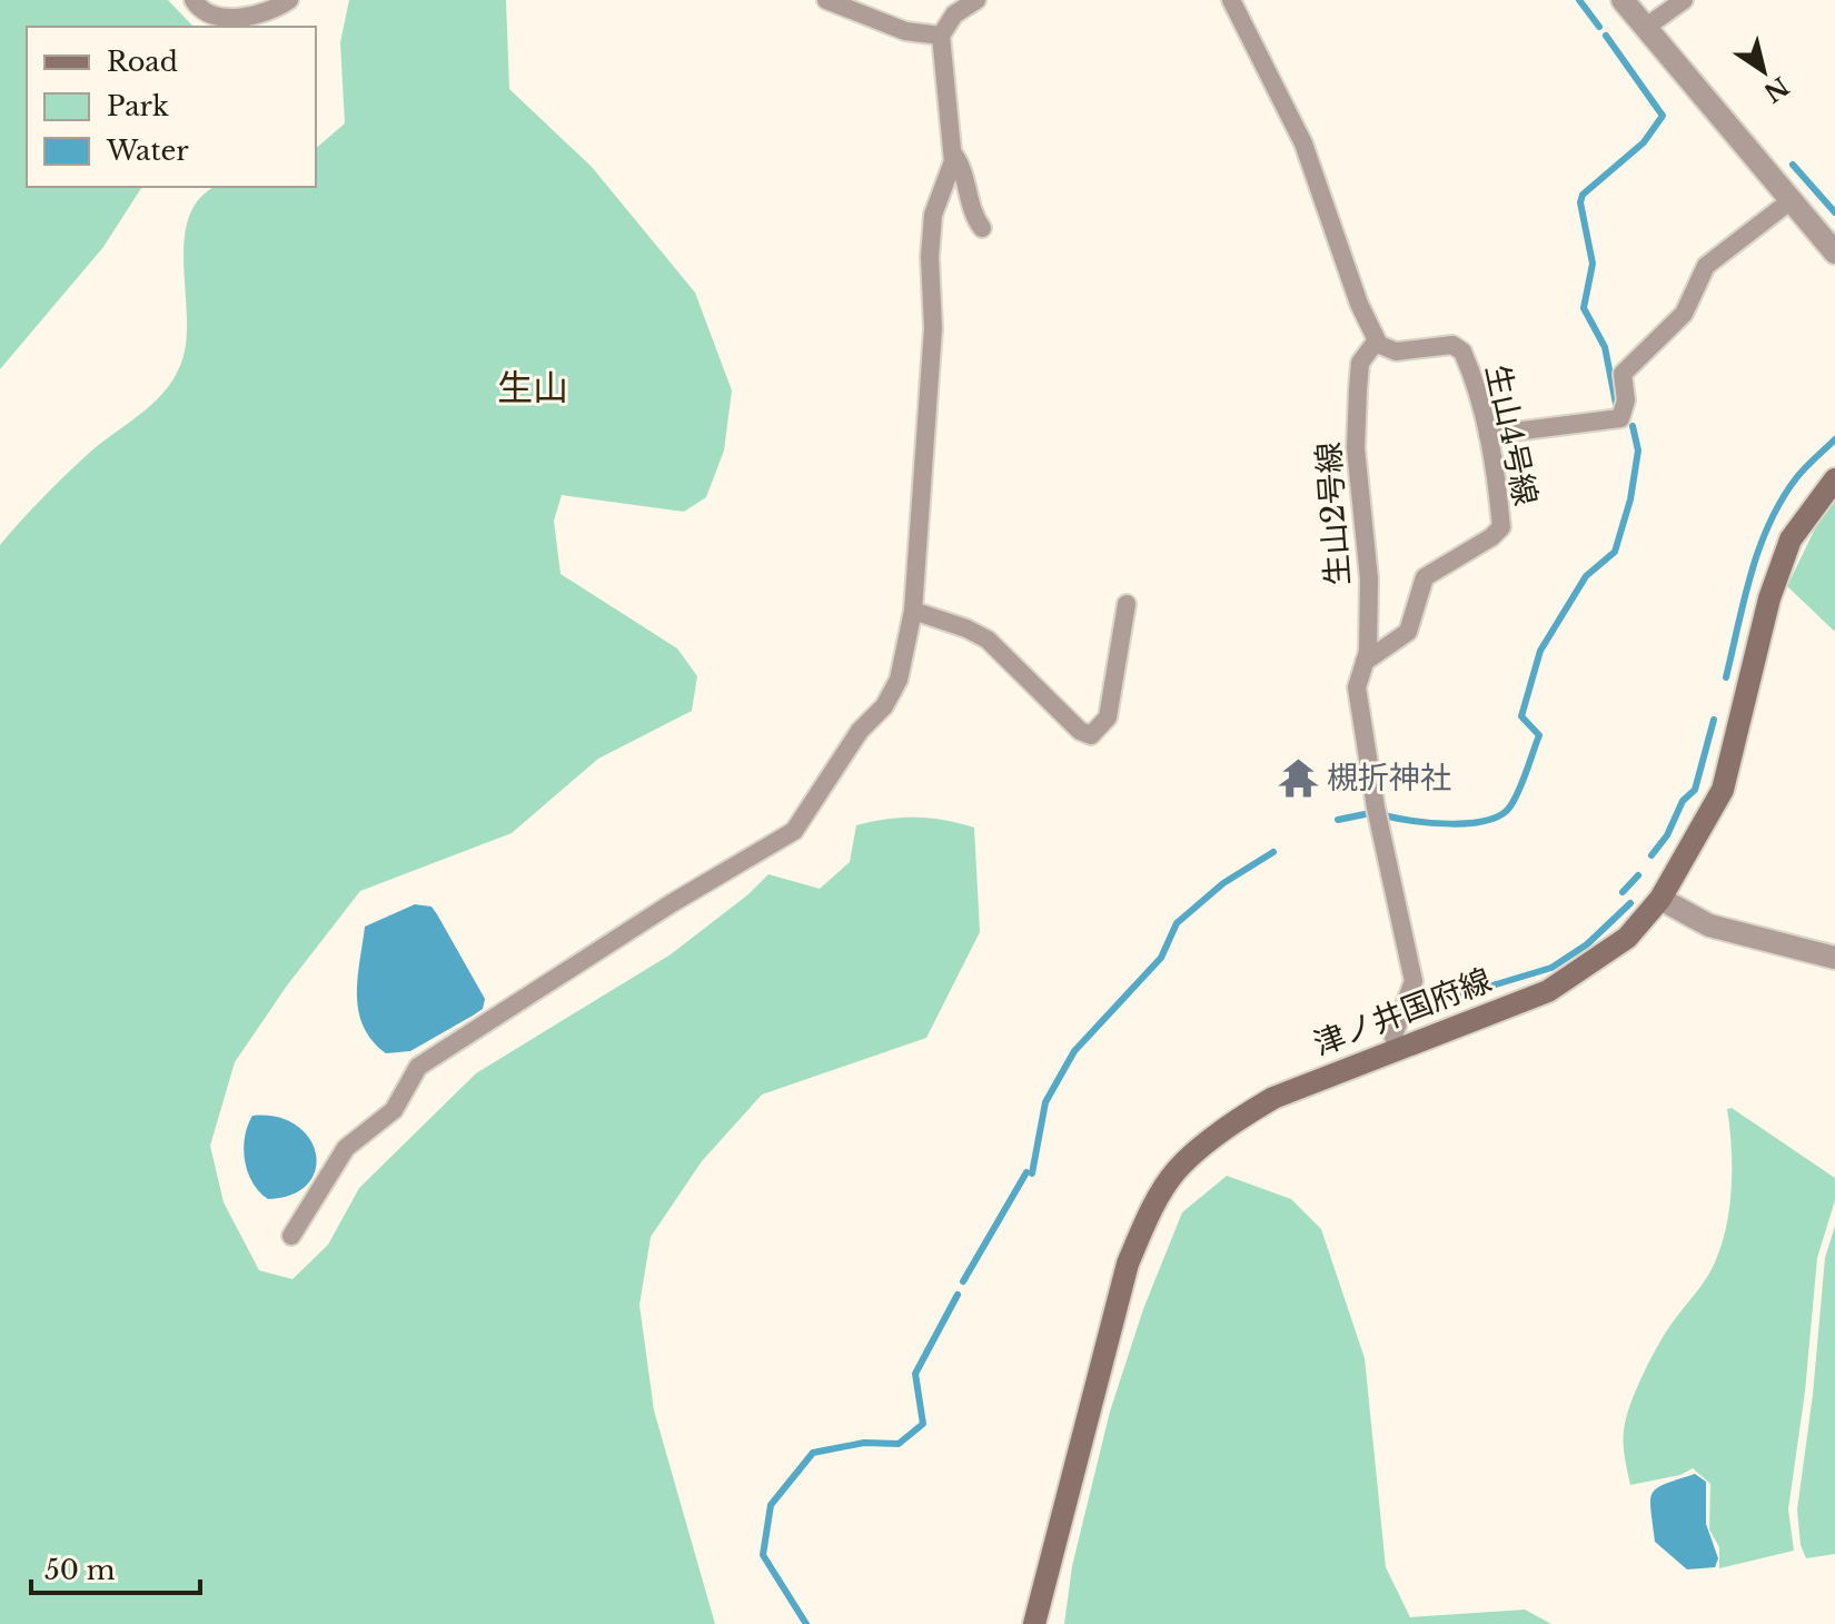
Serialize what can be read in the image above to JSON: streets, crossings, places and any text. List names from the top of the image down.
{
  "streets": {
    "main road": ["津ノ井国府線"],
    "street": ["生山4号線", "生山2号線"]
  },
  "crossings": [
    ["生山4号線", "生山2号線"],
    ["生山2号線", "津ノ井国府線"]
  ],
  "districts": ["生山"],
  "places": {
    "temple": ["槻折神社"]
  },
  "legend": ["Road", "Park", "Water"],
  "scale_bar": "50 m",
  "north": "bottom right"
}
